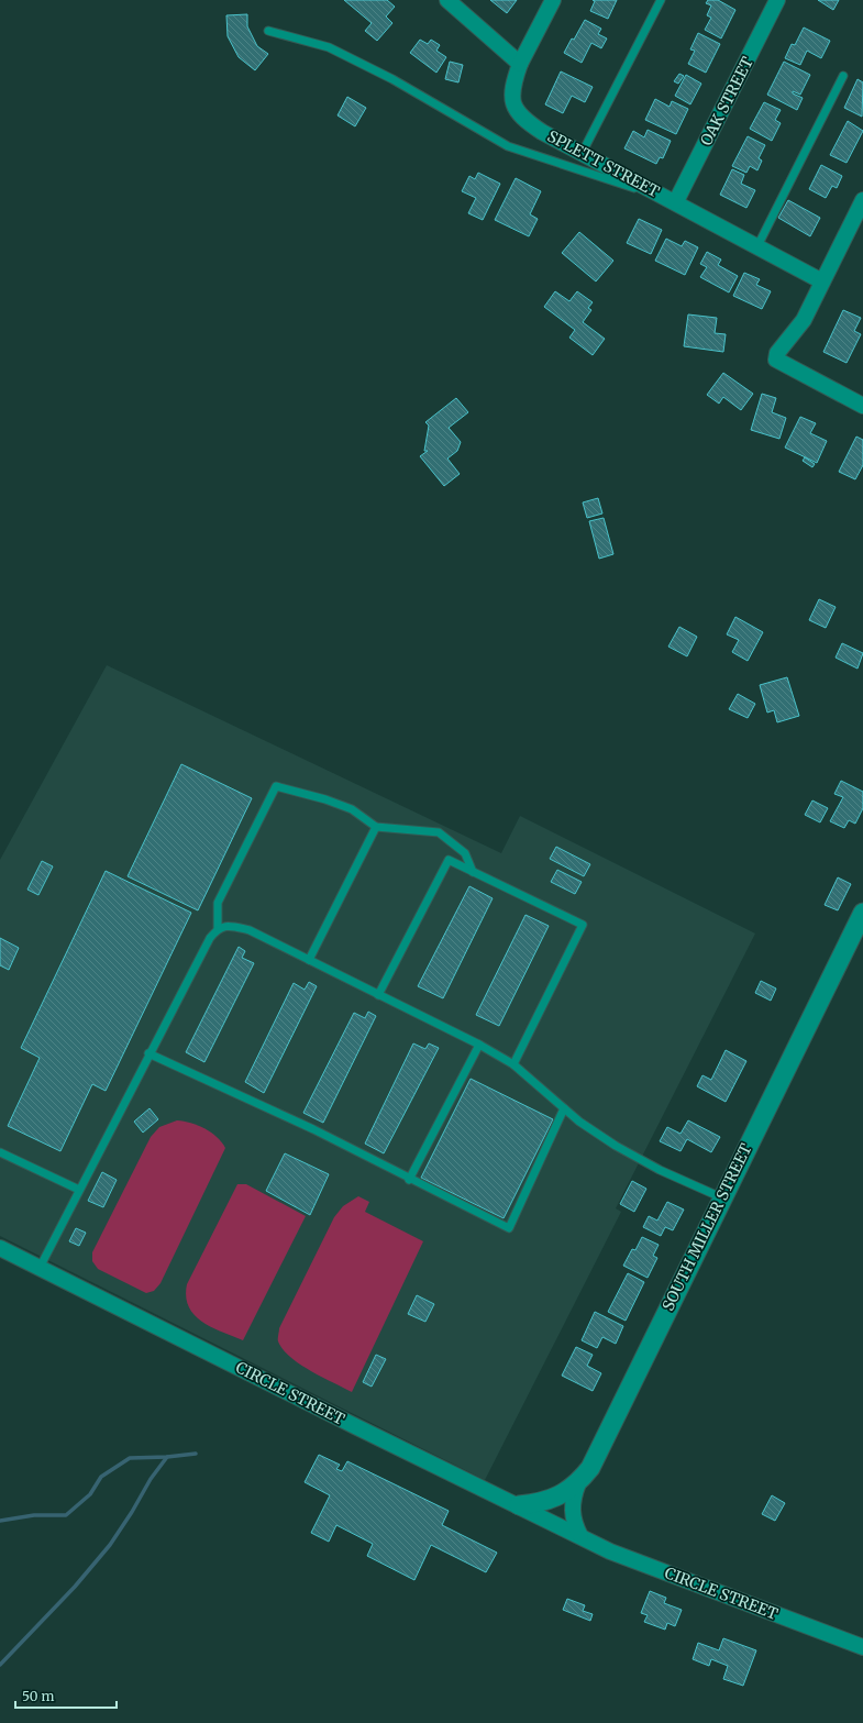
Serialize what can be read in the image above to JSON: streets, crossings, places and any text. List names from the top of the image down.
{
  "streets": {
    "street": [
      "OAK STREET",
      "SPLETT STREET",
      "SOUTH MILLER STREET",
      "CIRCLE STREET"
    ]
  },
  "crossings": [
    ["OAK STREET", "SPLETT STREET"],
    ["SOUTH MILLER STREET", "CIRCLE STREET"]
  ],
  "scale_bar": "50 m"
}
